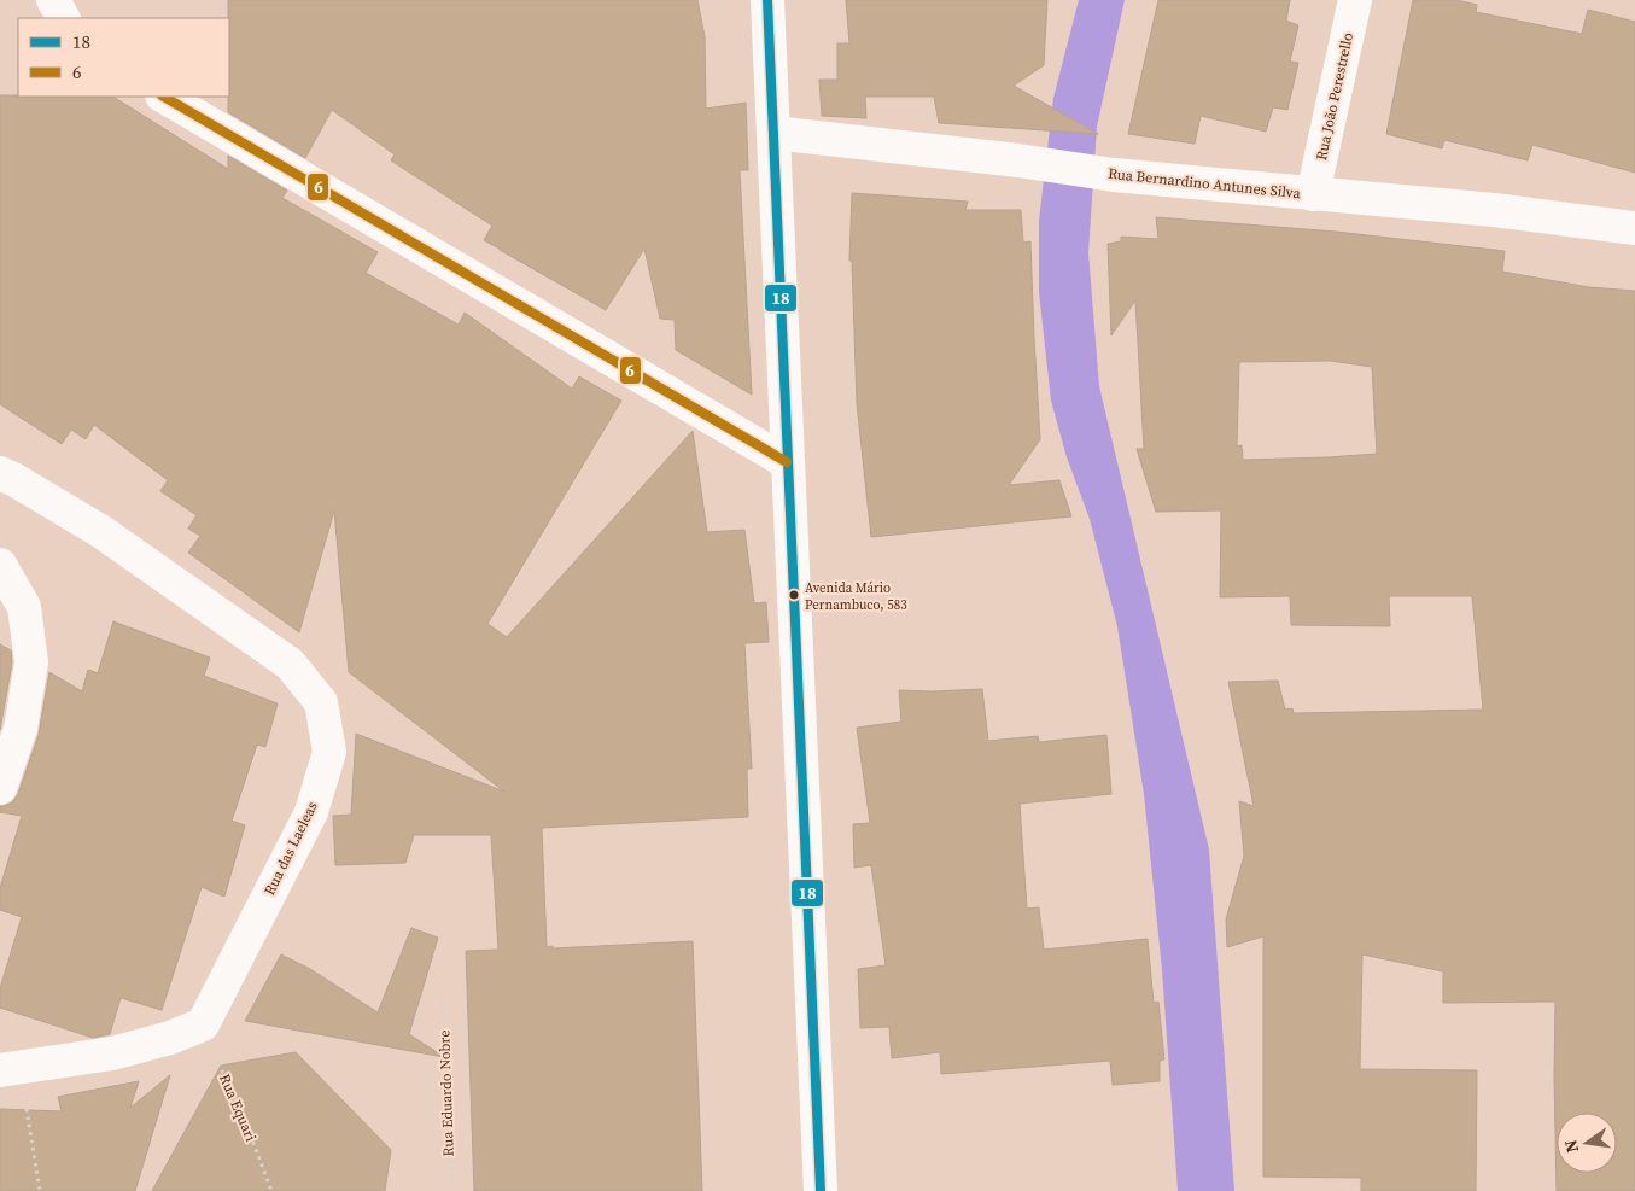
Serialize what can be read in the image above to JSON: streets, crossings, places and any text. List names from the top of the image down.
{
  "streets": {
    "street": ["Rua João Perestrello", "Rua Bernardino Antunes Silva", "Rua das Laeleas"],
    "path": ["Rua Eduardo Nobre", "Rua Equari"]
  },
  "crossings": [
    ["Rua João Perestrello", "Rua Bernardino Antunes Silva"],
    ["Rua das Laeleas", "Rua Equari"]
  ],
  "places": ["Avenida Mário Pernambuco, 583"],
  "lines": ["transit line 18", "transit line 6"],
  "legend": ["18", "6"],
  "north": "left"
}
